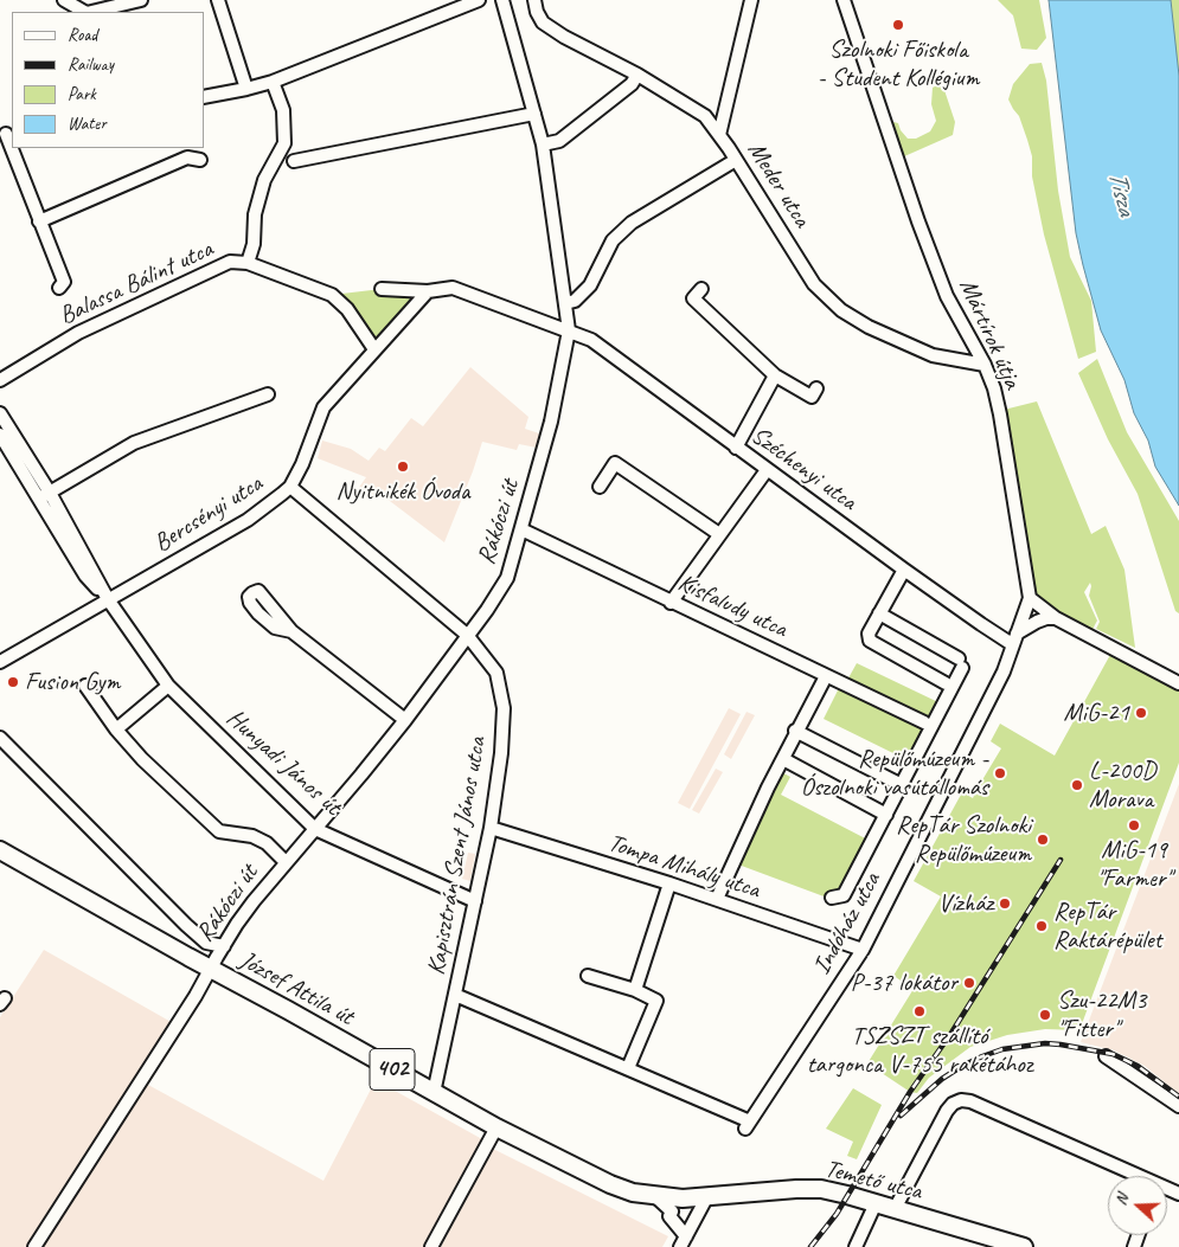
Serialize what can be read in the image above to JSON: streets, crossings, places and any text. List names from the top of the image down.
{
  "streets": {
    "main road": ["József Attila út", "402", "Temető utca"],
    "street": [
      "Meder utca",
      "Balassa Bálint utca",
      "Mártírok útja",
      "Széchenyi utca",
      "Bercsényi utca",
      "Rákóczi út",
      "Kisfaludy utca",
      "Hunyadi János út",
      "Kapisztrán Szent János utca",
      "Tompa Mihály utca",
      "Indóház utca"
    ]
  },
  "crossings": [
    ["Meder utca", "Mártírok útja"],
    ["Balassa Bálint utca", "Bercsényi utca"],
    ["Mártírok útja", "Indóház utca"],
    ["Széchenyi utca", "Rákóczi út"],
    ["Széchenyi utca", "Indóház utca"],
    ["Bercsényi utca", "Hunyadi János út"],
    ["Bercsényi utca", "Kapisztrán Szent János utca"],
    ["Rákóczi út", "Kisfaludy utca"],
    ["Rákóczi út", "Hunyadi János út"],
    ["Rákóczi út", "Kapisztrán Szent János utca"],
    ["Rákóczi út", "József Attila út"],
    ["Hunyadi János út", "Kapisztrán Szent János utca"],
    ["Kapisztrán Szent János utca", "Tompa Mihály utca"],
    ["Kapisztrán Szent János utca", "József Attila út"],
    ["Tompa Mihály utca", "Indóház utca"],
    ["József Attila út", "Temető utca"]
  ],
  "water": ["Tisza"],
  "places": [
    "Szolnoki Főiskola - Student Kollégium",
    "Nyitnikék Óvoda",
    "Fusion Gym",
    "MiG-21",
    "Repülőmúzeum - Ószolnoki vasútállomás",
    "L-200D Morava",
    "MiG-19 \"Farmer\"",
    "RepTár Szolnoki Repülőmúzeum",
    "Vízház",
    "RepTár Raktárépület",
    "P-37 lokátor",
    "TSZSZT szállító targonca V-755 rakétához",
    "Szu-22M3 \"Fitter\""
  ],
  "legend": [
    "Road",
    "Railway",
    "Park",
    "Water"
  ],
  "north": "left"
}
